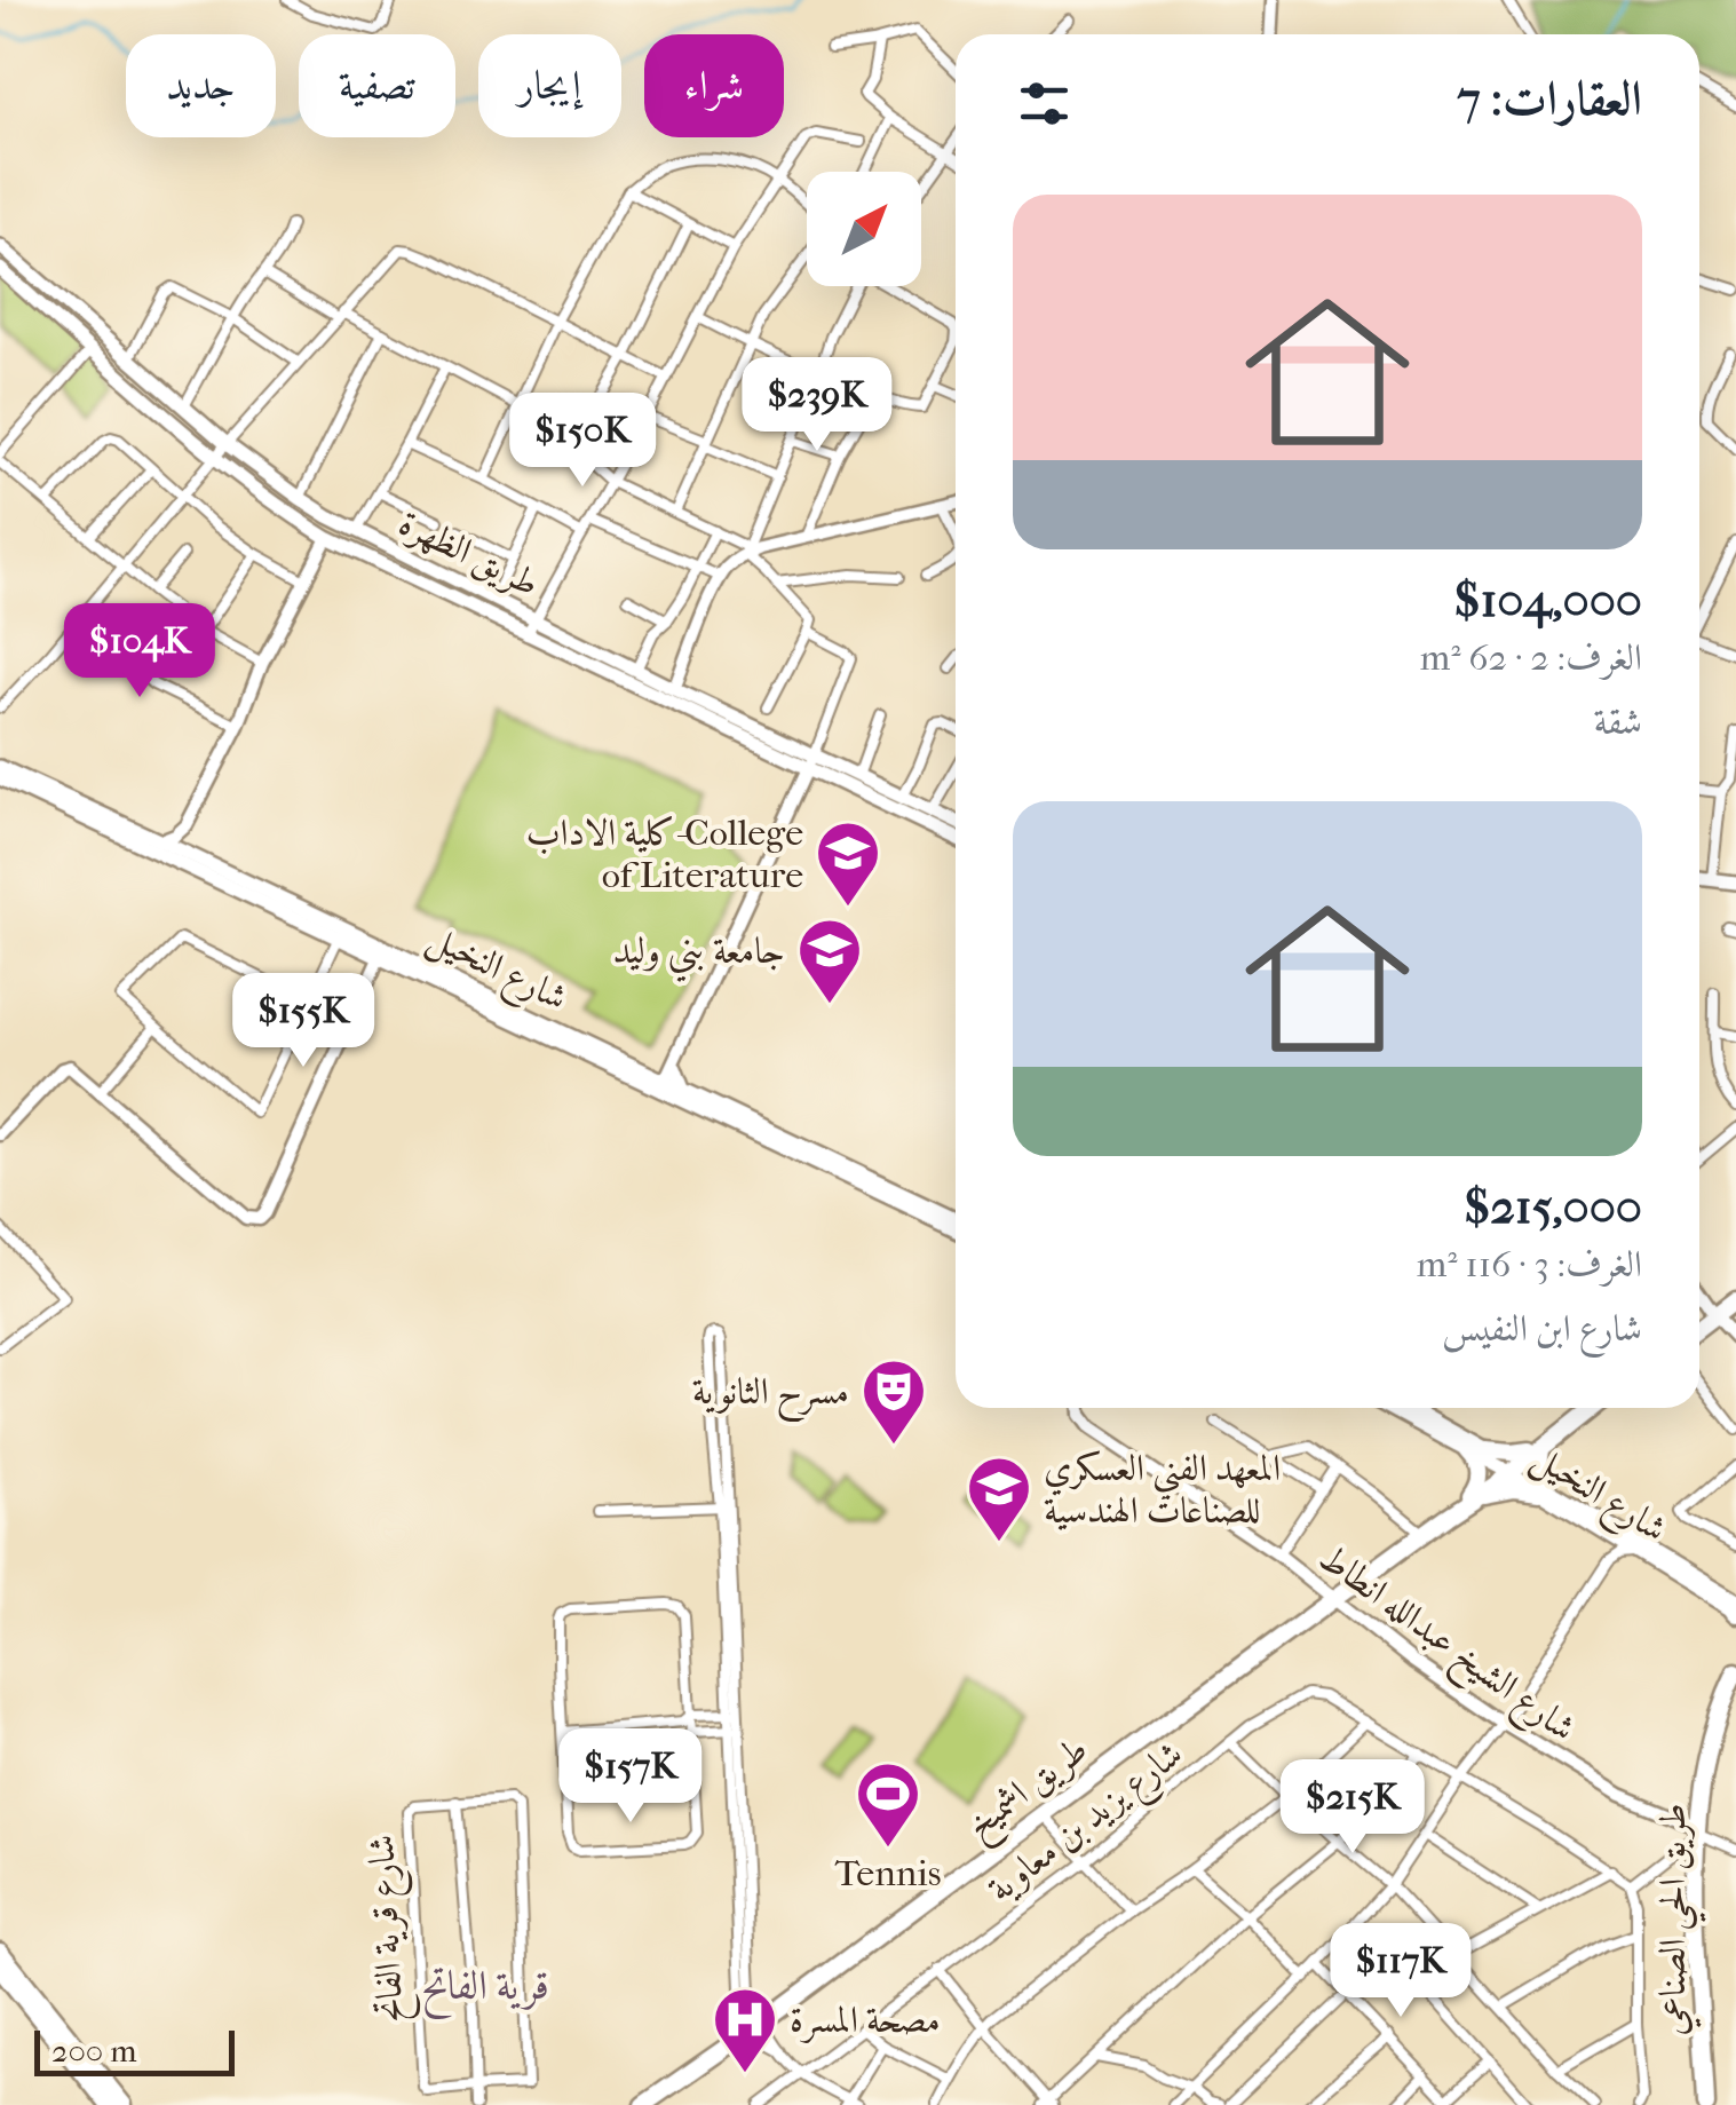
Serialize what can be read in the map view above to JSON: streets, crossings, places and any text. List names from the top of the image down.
{
  "streets": {
    "highway": ["طريق اشميخ", "طريق الحي الصناعي"],
    "main road": ["طريق الظهرة", "شارع النخيل", "شارع الشيخ عبدالله انطاط"],
    "street": ["شارع يزيد بن معاوية", "شارع قرية الفاتح"]
  },
  "crossings": [
    ["شارع النخيل", "طريق اشميخ"],
    ["شارع الشيخ عبدالله انطاط", "طريق اشميخ"],
    ["شارع الشيخ عبدالله انطاط", "طريق الحي الصناعي"]
  ],
  "districts": ["قرية الفاتح"],
  "places": {
    "school or university": ["كلية الاداب-College of Literature", "جامعة بني وليد", "المعهد الفني العسكري للصناعات الهندسية"],
    "theatre": ["مسرح الثانوية"],
    "sports": ["Tennis"],
    "hospital": ["مصحة المسرة"]
  },
  "scale_bar": "200 m",
  "north": "top right",
  "page": {
    "chip": [
      "شراء",
      "إيجار",
      "تصفية",
      "جديد"
    ],
    "heading": "العقارات: 7",
    "list": [
      {
        "name": "$104,000",
        "note": "الغرف: 2 · 62 m² · شقة"
      },
      {
        "name": "$215,000",
        "note": "الغرف: 3 · 116 m² · شارع ابن النفيس"
      }
    ],
    "price": [
      "$239K",
      "$150K",
      "$104K",
      "$155K",
      "$157K",
      "$215K",
      "$117K"
    ],
    "scale": "200 m"
  }
}
